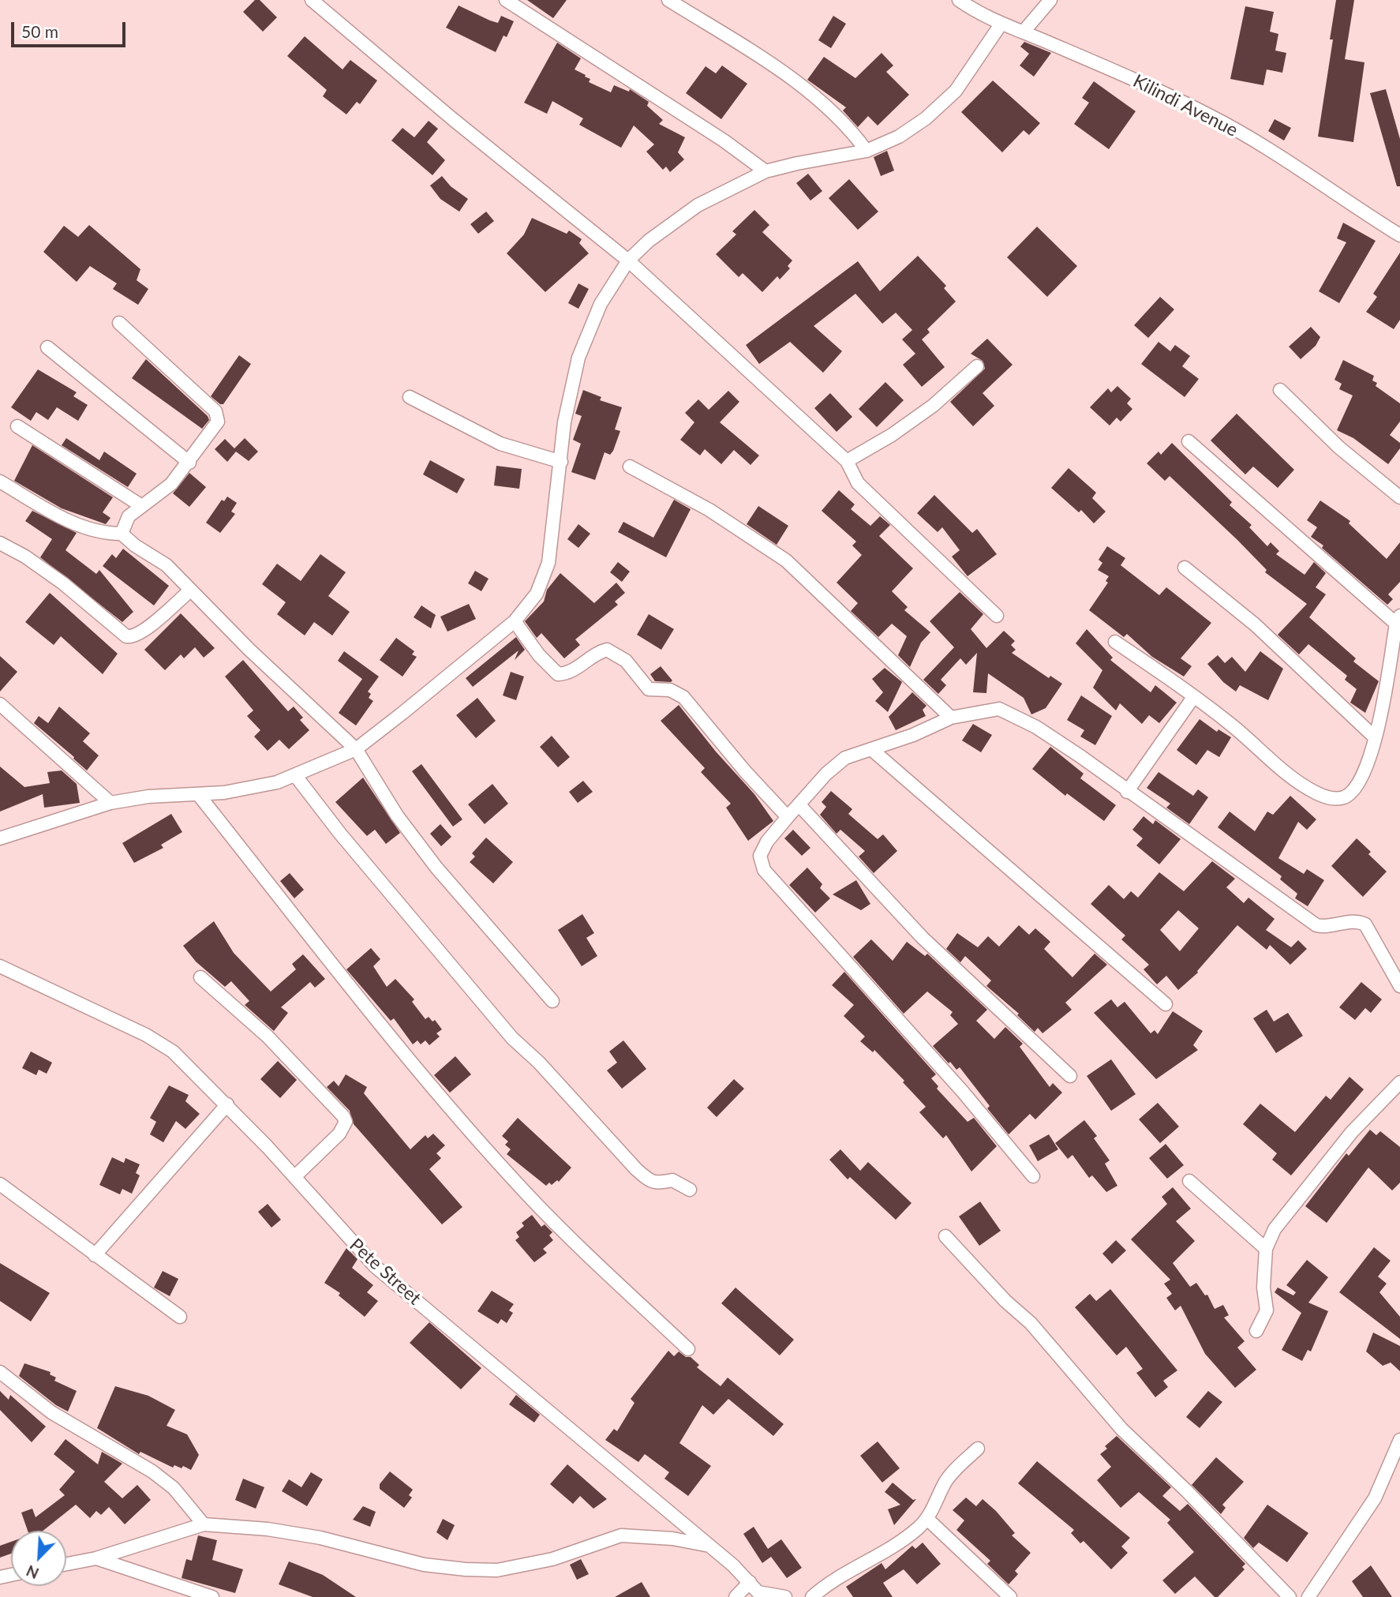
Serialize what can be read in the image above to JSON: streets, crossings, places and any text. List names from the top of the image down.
{
  "streets": {
    "street": ["Kilindi Avenue", "Pete Street"]
  },
  "scale_bar": "50 m",
  "north": "bottom left"
}
